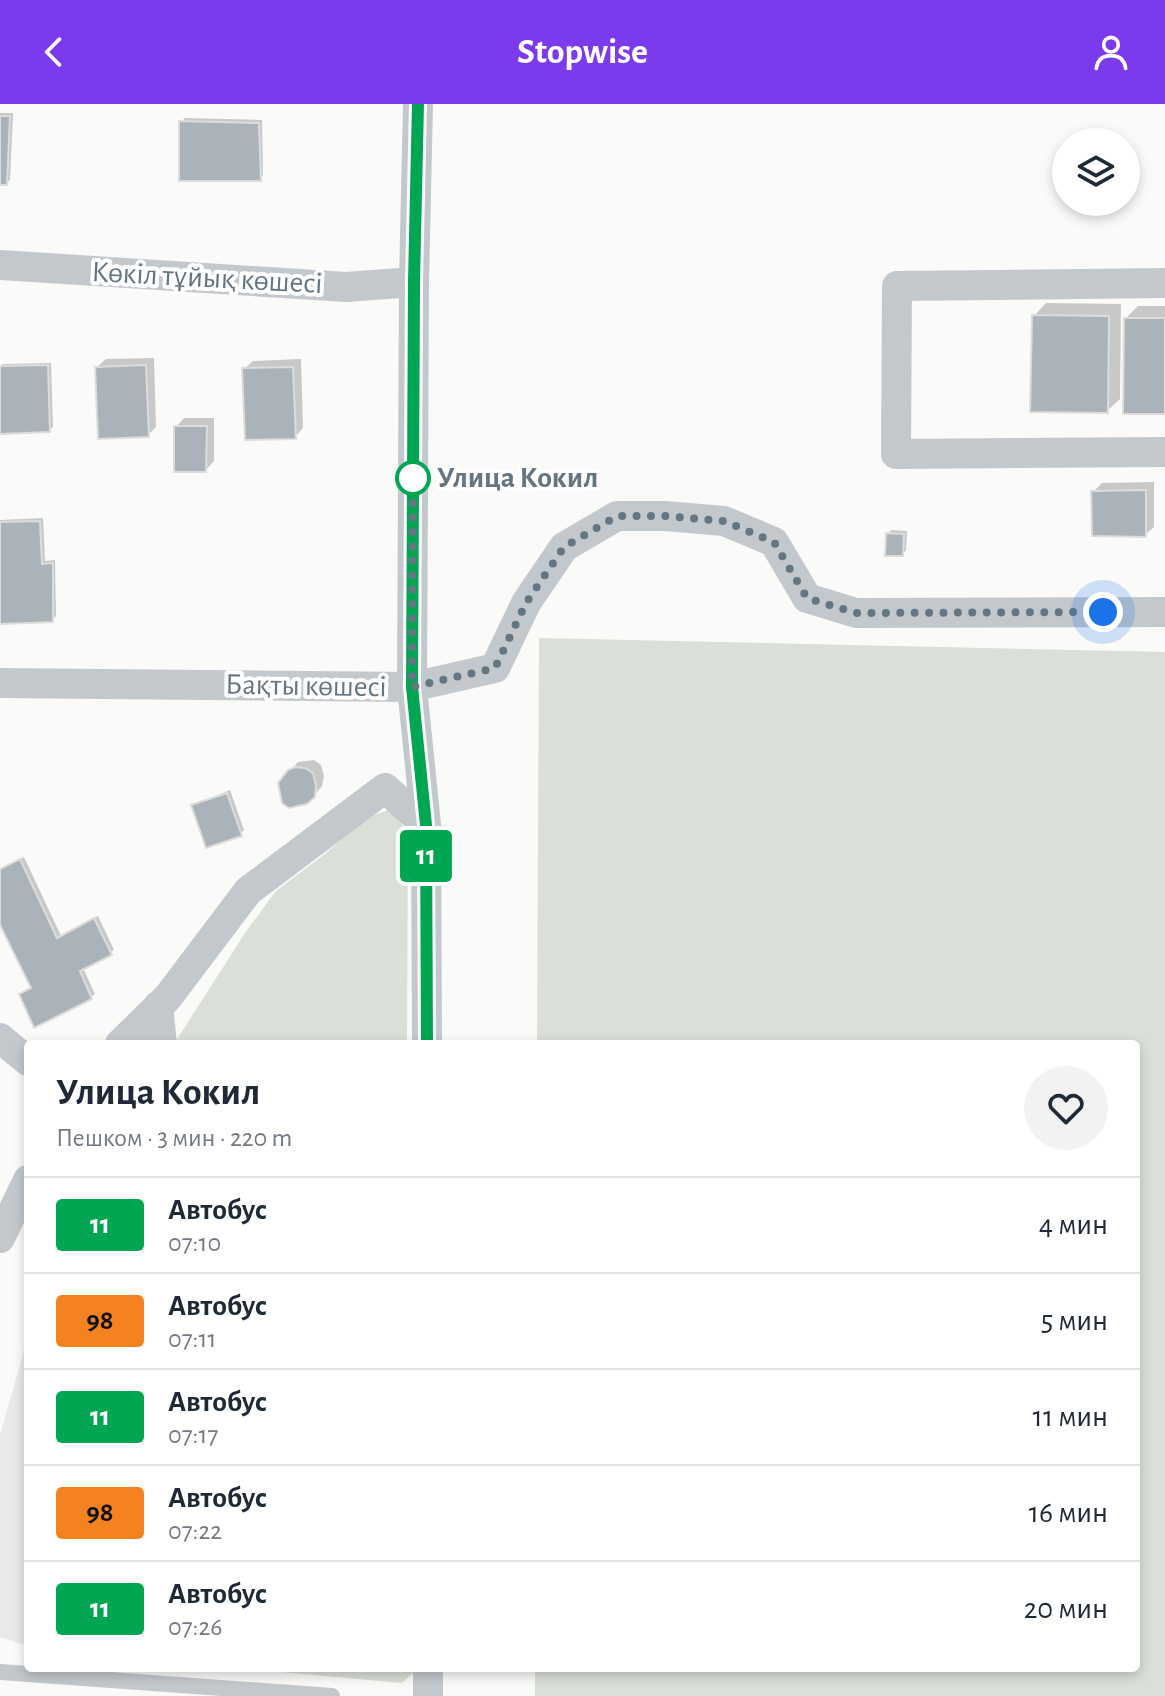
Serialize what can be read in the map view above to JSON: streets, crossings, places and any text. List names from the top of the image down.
{
  "streets": {
    "street": ["Көкіл тұйық көшесі", "Бақты көшесі"]
  },
  "places": ["Улица Кокил"],
  "lines": ["bus line 11"],
  "page": {
    "header": "Stopwise",
    "on_map": "11",
    "heading": ["Улица Кокил", "Пешком · 3 мин · 220 m"],
    "list": [
      {
        "mark": "11",
        "name": "Автобус",
        "note": "07:10",
        "value": "4 мин"
      },
      {
        "mark": "98",
        "name": "Автобус",
        "note": "07:11",
        "value": "5 мин"
      },
      {
        "mark": "11",
        "name": "Автобус",
        "note": "07:17",
        "value": "11 мин"
      },
      {
        "mark": "98",
        "name": "Автобус",
        "note": "07:22",
        "value": "16 мин"
      },
      {
        "mark": "11",
        "name": "Автобус",
        "note": "07:26",
        "value": "20 мин"
      }
    ]
  }
}
